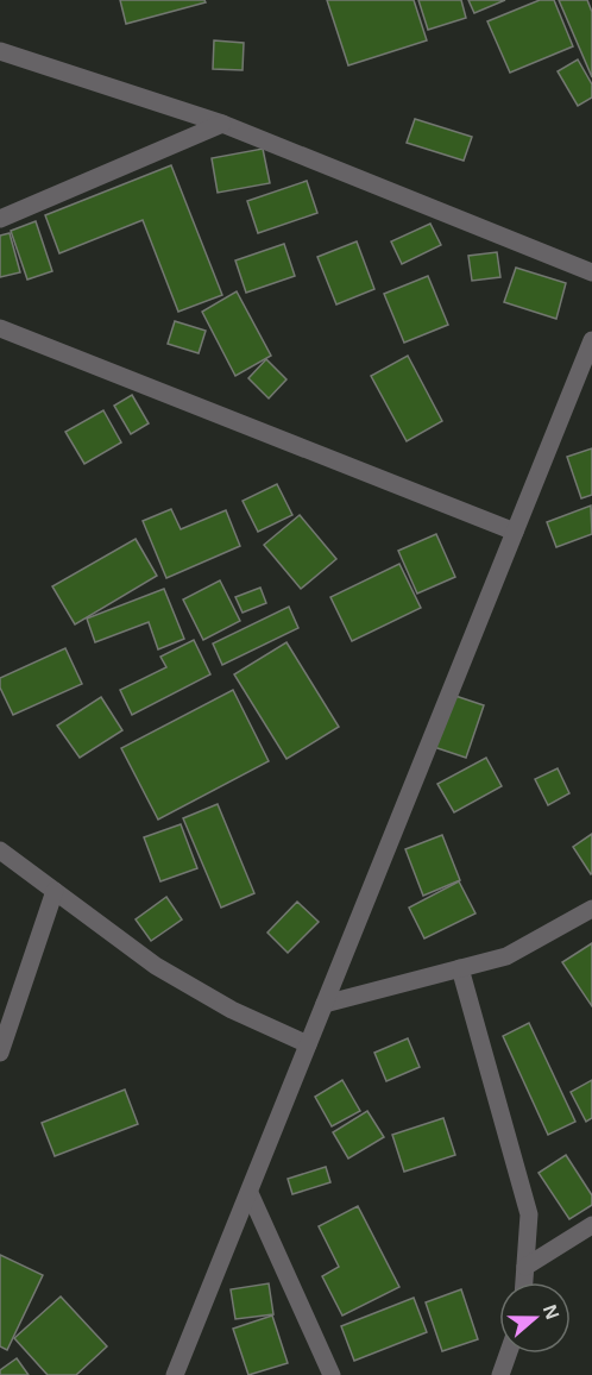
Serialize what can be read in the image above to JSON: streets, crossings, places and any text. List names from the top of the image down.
{
  "north": "right"
}
